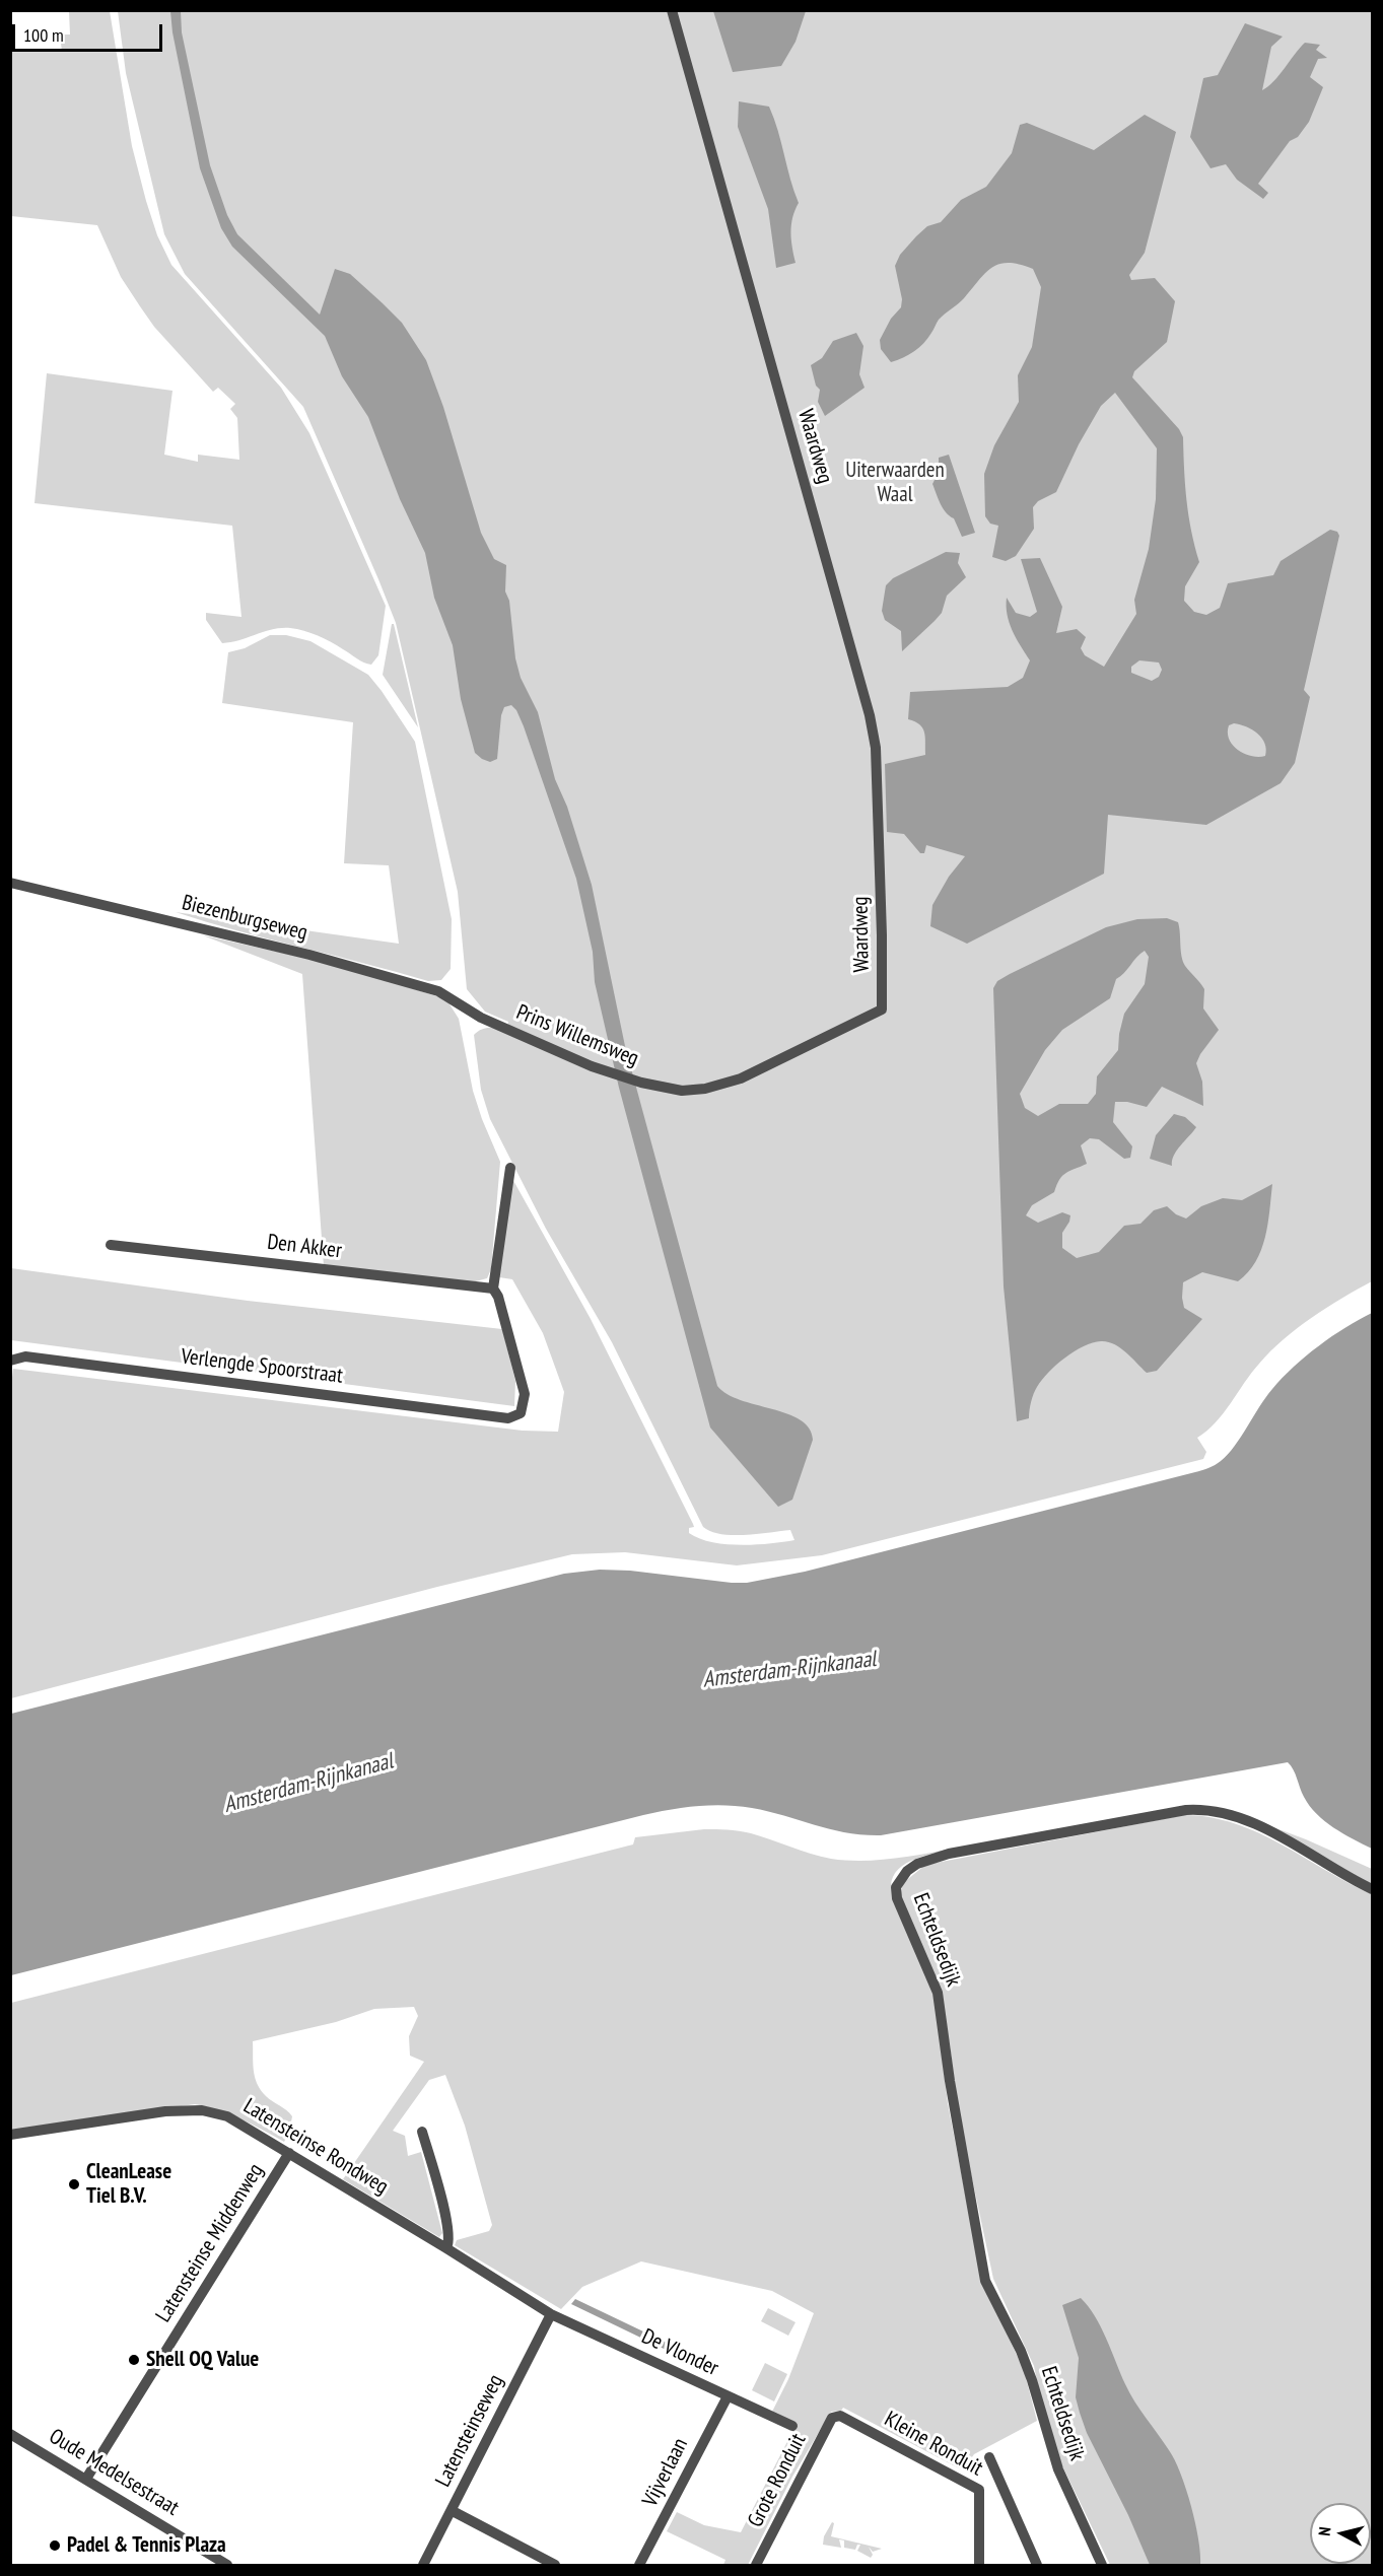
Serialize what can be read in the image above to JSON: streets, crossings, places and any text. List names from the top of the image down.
{
  "streets": {
    "street": [
      "Waardweg",
      "Biezenburgseweg",
      "Prins Willemsweg",
      "Den Akker",
      "Verlengde Spoorstraat",
      "Echteldsedijk",
      "Latensteinse Rondweg",
      "Latensteinse Middenweg",
      "De Vlonder",
      "Latensteinseweg",
      "Kleine Ronduit",
      "Oude Medelsestraat",
      "Vijverlaan",
      "Grote Ronduit"
    ]
  },
  "crossings": [
    ["Waardweg", "Prins Willemsweg"],
    ["Biezenburgseweg", "Prins Willemsweg"],
    ["Den Akker", "Verlengde Spoorstraat"],
    ["Latensteinse Rondweg", "Latensteinse Middenweg"],
    ["Latensteinse Rondweg", "De Vlonder"],
    ["Latensteinse Rondweg", "Latensteinseweg"],
    ["Latensteinse Middenweg", "Oude Medelsestraat"],
    ["De Vlonder", "Latensteinseweg"],
    ["De Vlonder", "Vijverlaan"],
    ["Kleine Ronduit", "Grote Ronduit"]
  ],
  "water": ["Amsterdam-Rijnkanaal"],
  "parks": ["Uiterwaarden Waal"],
  "places": ["CleanLease Tiel B.V.", "Shell OQ Value", "Padel & Tennis Plaza"],
  "scale_bar": "100 m",
  "north": "left"
}
